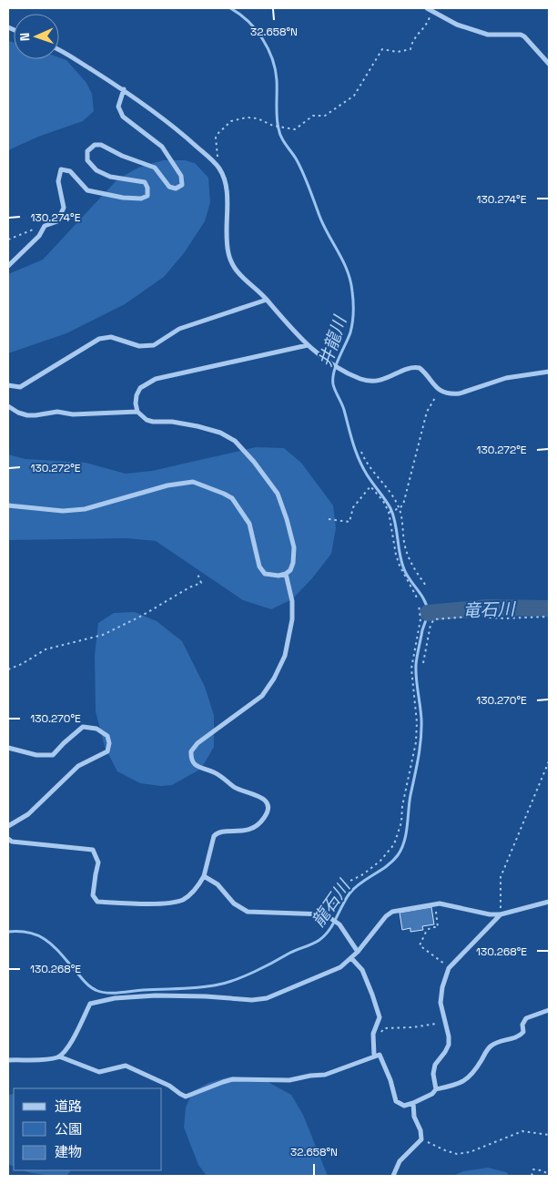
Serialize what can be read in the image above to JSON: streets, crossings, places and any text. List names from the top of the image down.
{
  "water": ["井龍川", "竜石川", "龍石川"],
  "legend": ["道路", "公園", "建物"],
  "north": "left",
  "coordinates": [
    "32.658°N",
    "130.274°E",
    "130.272°E",
    "130.270°E",
    "130.268°E"
  ]
}
